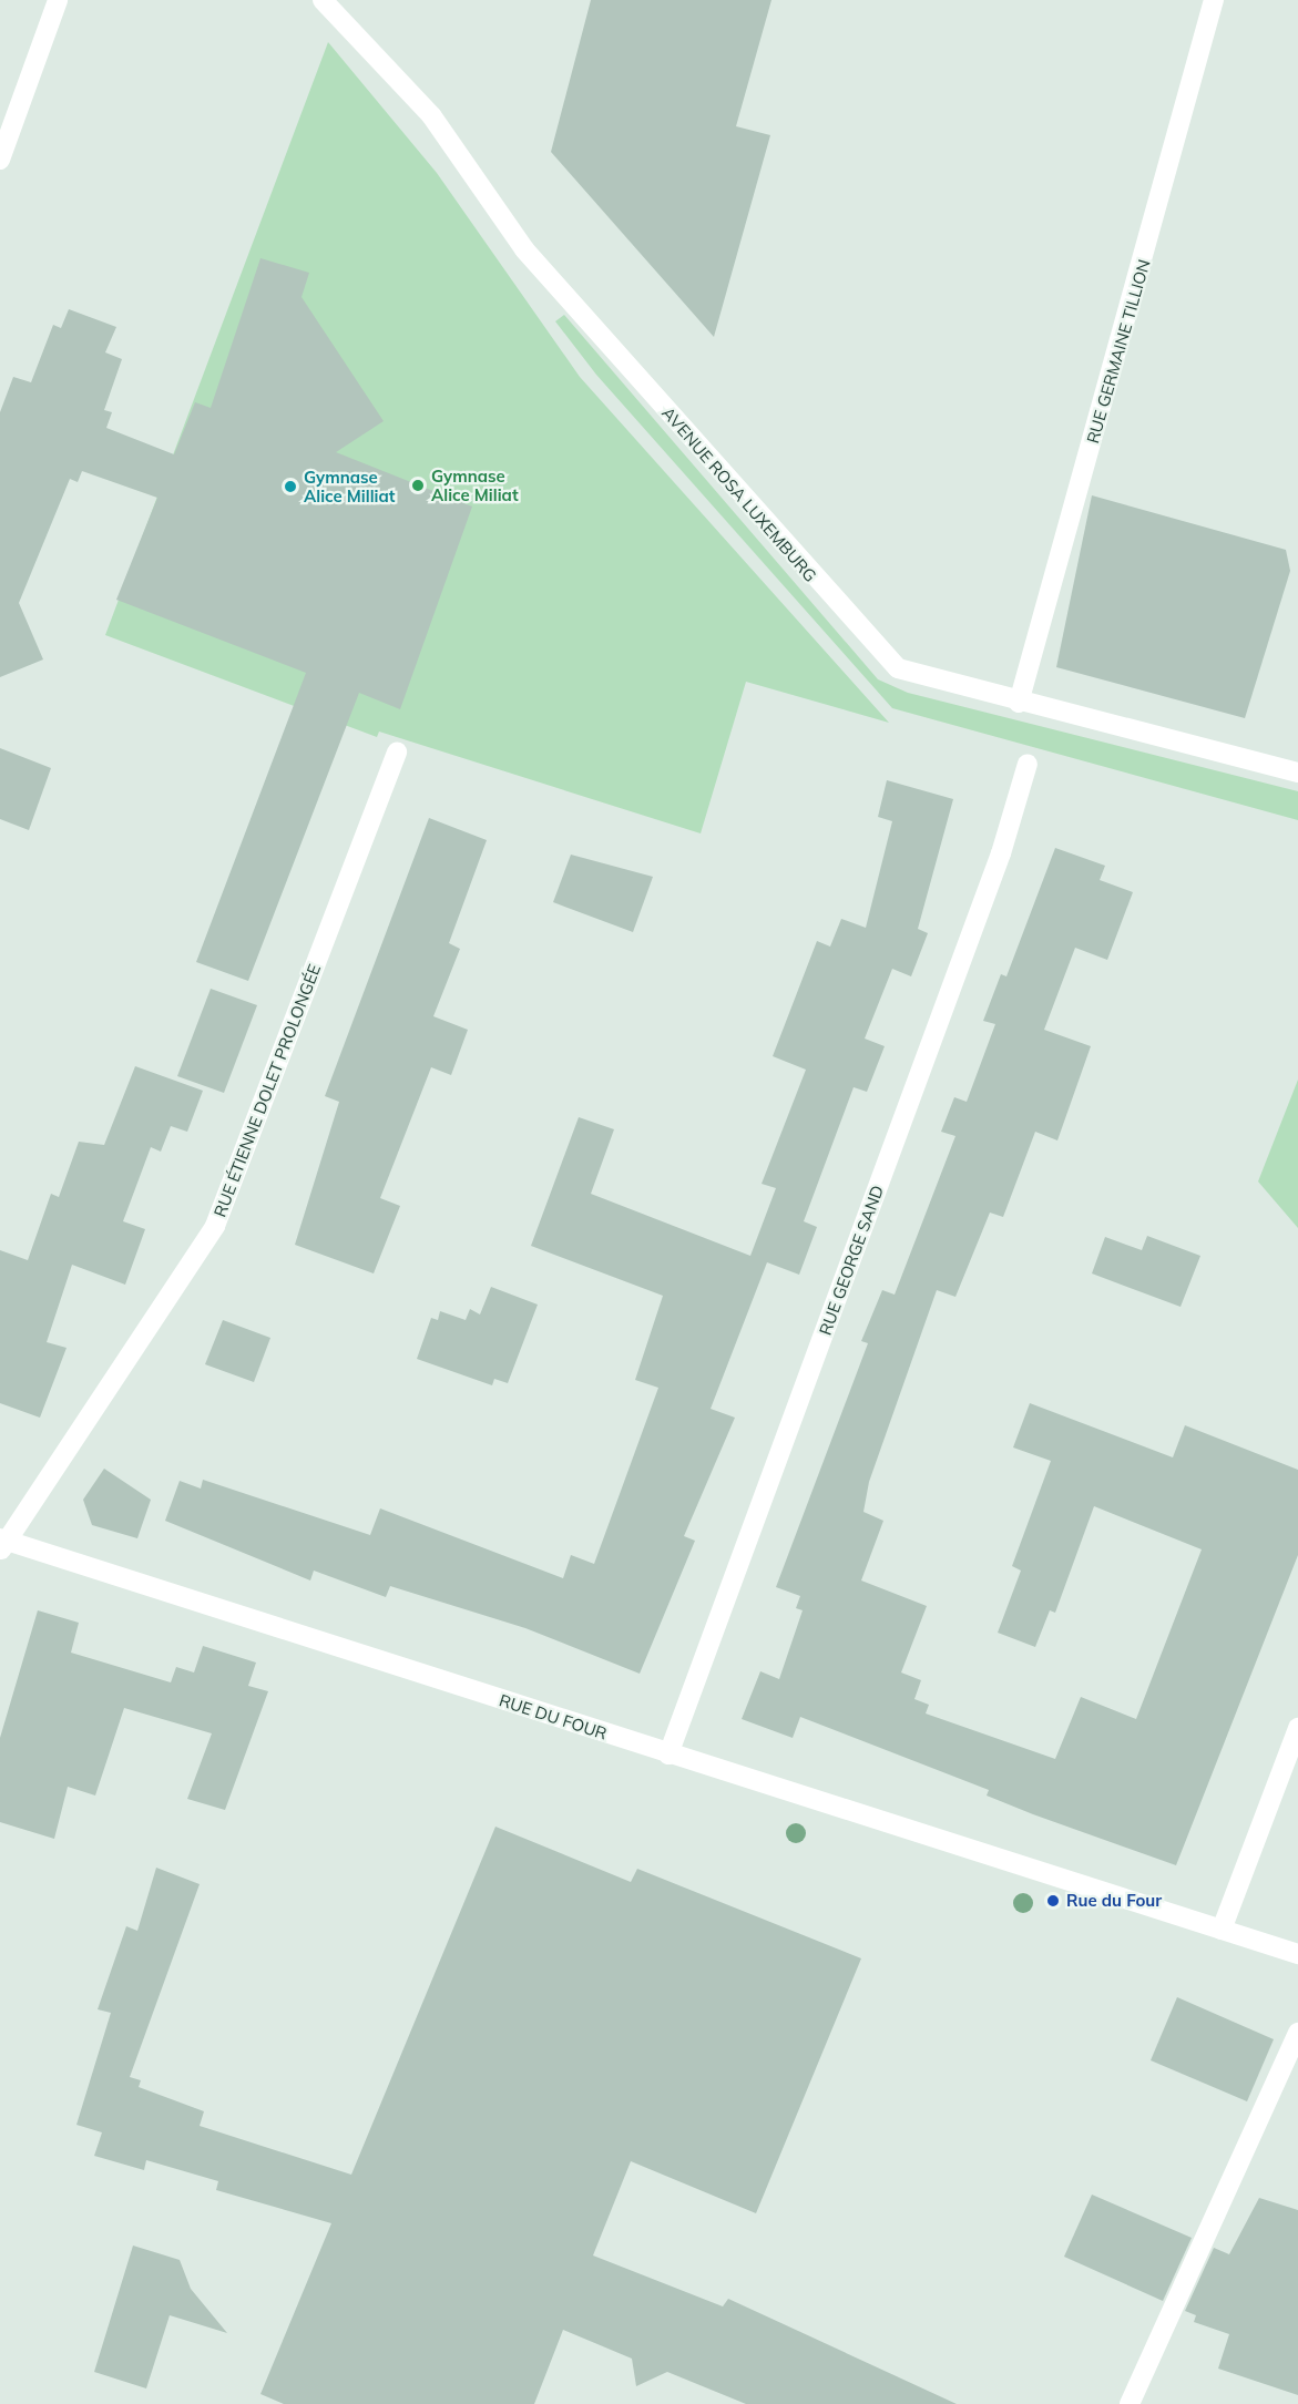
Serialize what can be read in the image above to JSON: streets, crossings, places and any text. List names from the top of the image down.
{
  "streets": {
    "street": [
      "RUE GERMAINE TILLION",
      "AVENUE ROSA LUXEMBURG",
      "RUE ÉTIENNE DOLET PROLONGÉE",
      "RUE GEORGE SAND",
      "RUE DU FOUR"
    ]
  },
  "crossings": [
    ["RUE GERMAINE TILLION", "AVENUE ROSA LUXEMBURG"],
    ["RUE ÉTIENNE DOLET PROLONGÉE", "RUE DU FOUR"],
    ["RUE GEORGE SAND", "RUE DU FOUR"]
  ],
  "places": ["Gymnase Alice Miliat", "Gymnase Alice Milliat", "Rue du Four"]
}
